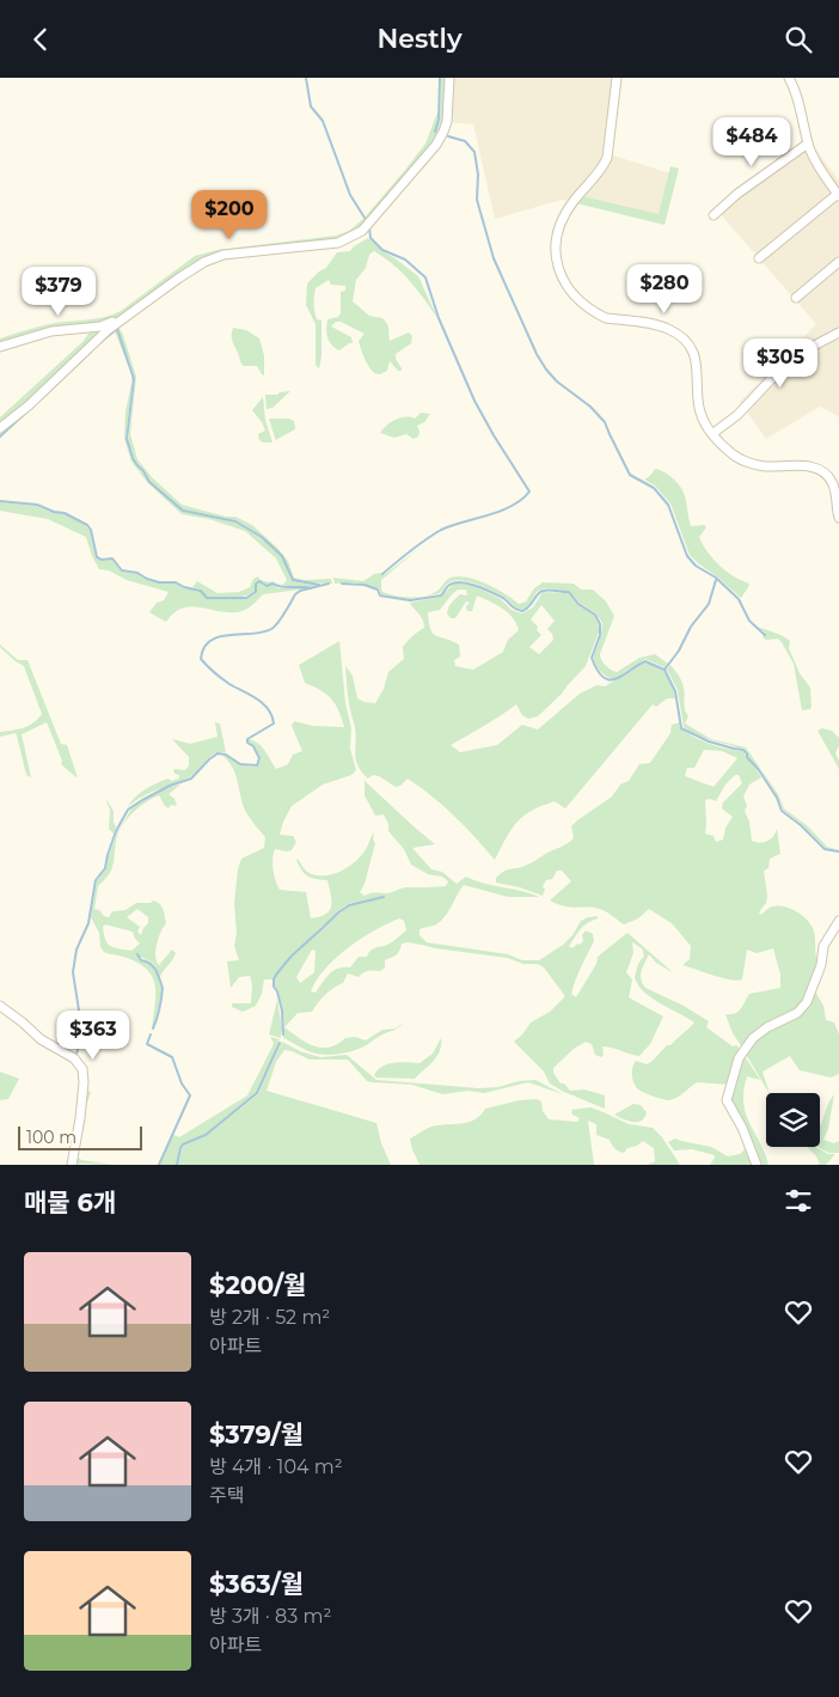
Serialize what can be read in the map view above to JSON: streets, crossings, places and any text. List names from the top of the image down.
{
  "scale_bar": "100 m",
  "page": {
    "header": "Nestly",
    "price": [
      "$484",
      "$200",
      "$280",
      "$379",
      "$305",
      "$363"
    ],
    "scale": "100 m",
    "heading": "매물 6개",
    "list": [
      {
        "name": "$200/월",
        "note": "방 2개 · 52 m² · 아파트"
      },
      {
        "name": "$379/월",
        "note": "방 4개 · 104 m² · 주택"
      },
      {
        "name": "$363/월",
        "note": "방 3개 · 83 m² · 아파트"
      }
    ]
  }
}
